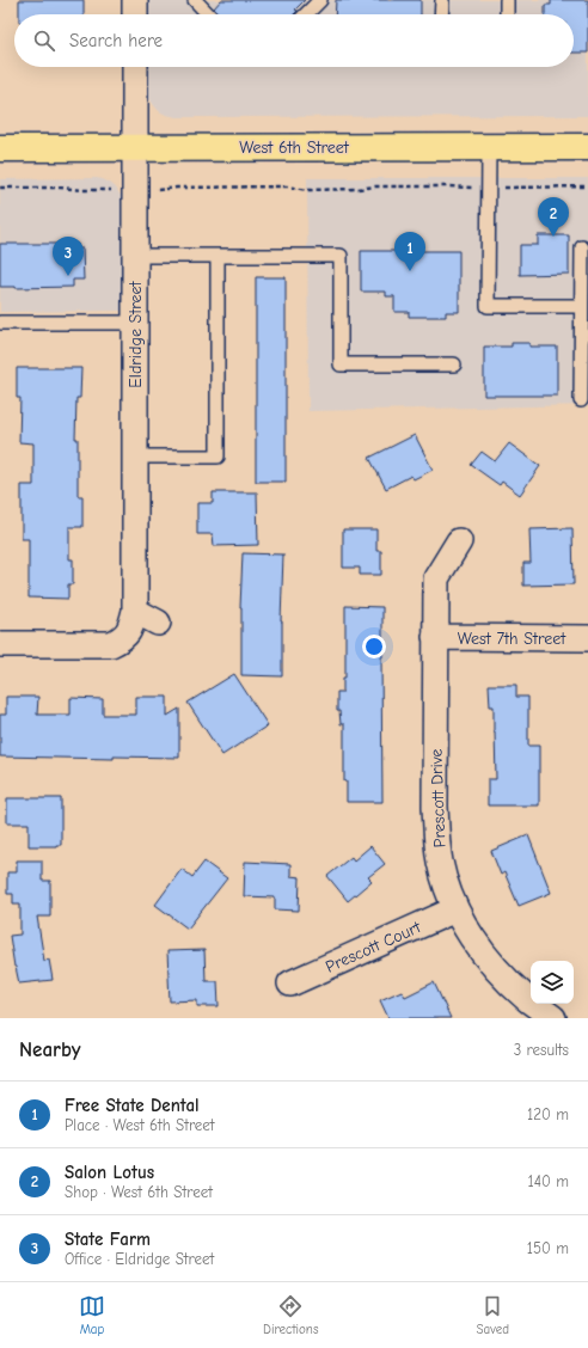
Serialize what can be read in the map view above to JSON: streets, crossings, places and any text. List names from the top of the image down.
{
  "streets": {
    "main road": ["West 6th Street"],
    "street": [
      "Eldridge Street",
      "West 7th Street",
      "Prescott Drive",
      "Prescott Court"
    ]
  },
  "crossings": [
    ["West 6th Street", "Eldridge Street"],
    ["West 7th Street", "Prescott Drive"],
    ["Prescott Drive", "Prescott Court"]
  ],
  "page": {
    "search": "Search here",
    "pins": ["2", "1", "3"],
    "heading": ["Nearby", "3 results"],
    "list": [
      {
        "mark": "1",
        "name": "Free State Dental",
        "note": "Place · West 6th Street",
        "value": "120 m"
      },
      {
        "mark": "2",
        "name": "Salon Lotus",
        "note": "Shop · West 6th Street",
        "value": "140 m"
      },
      {
        "mark": "3",
        "name": "State Farm",
        "note": "Office · Eldridge Street",
        "value": "150 m"
      }
    ],
    "nav": ["Map", "Directions", "Saved"]
  }
}
